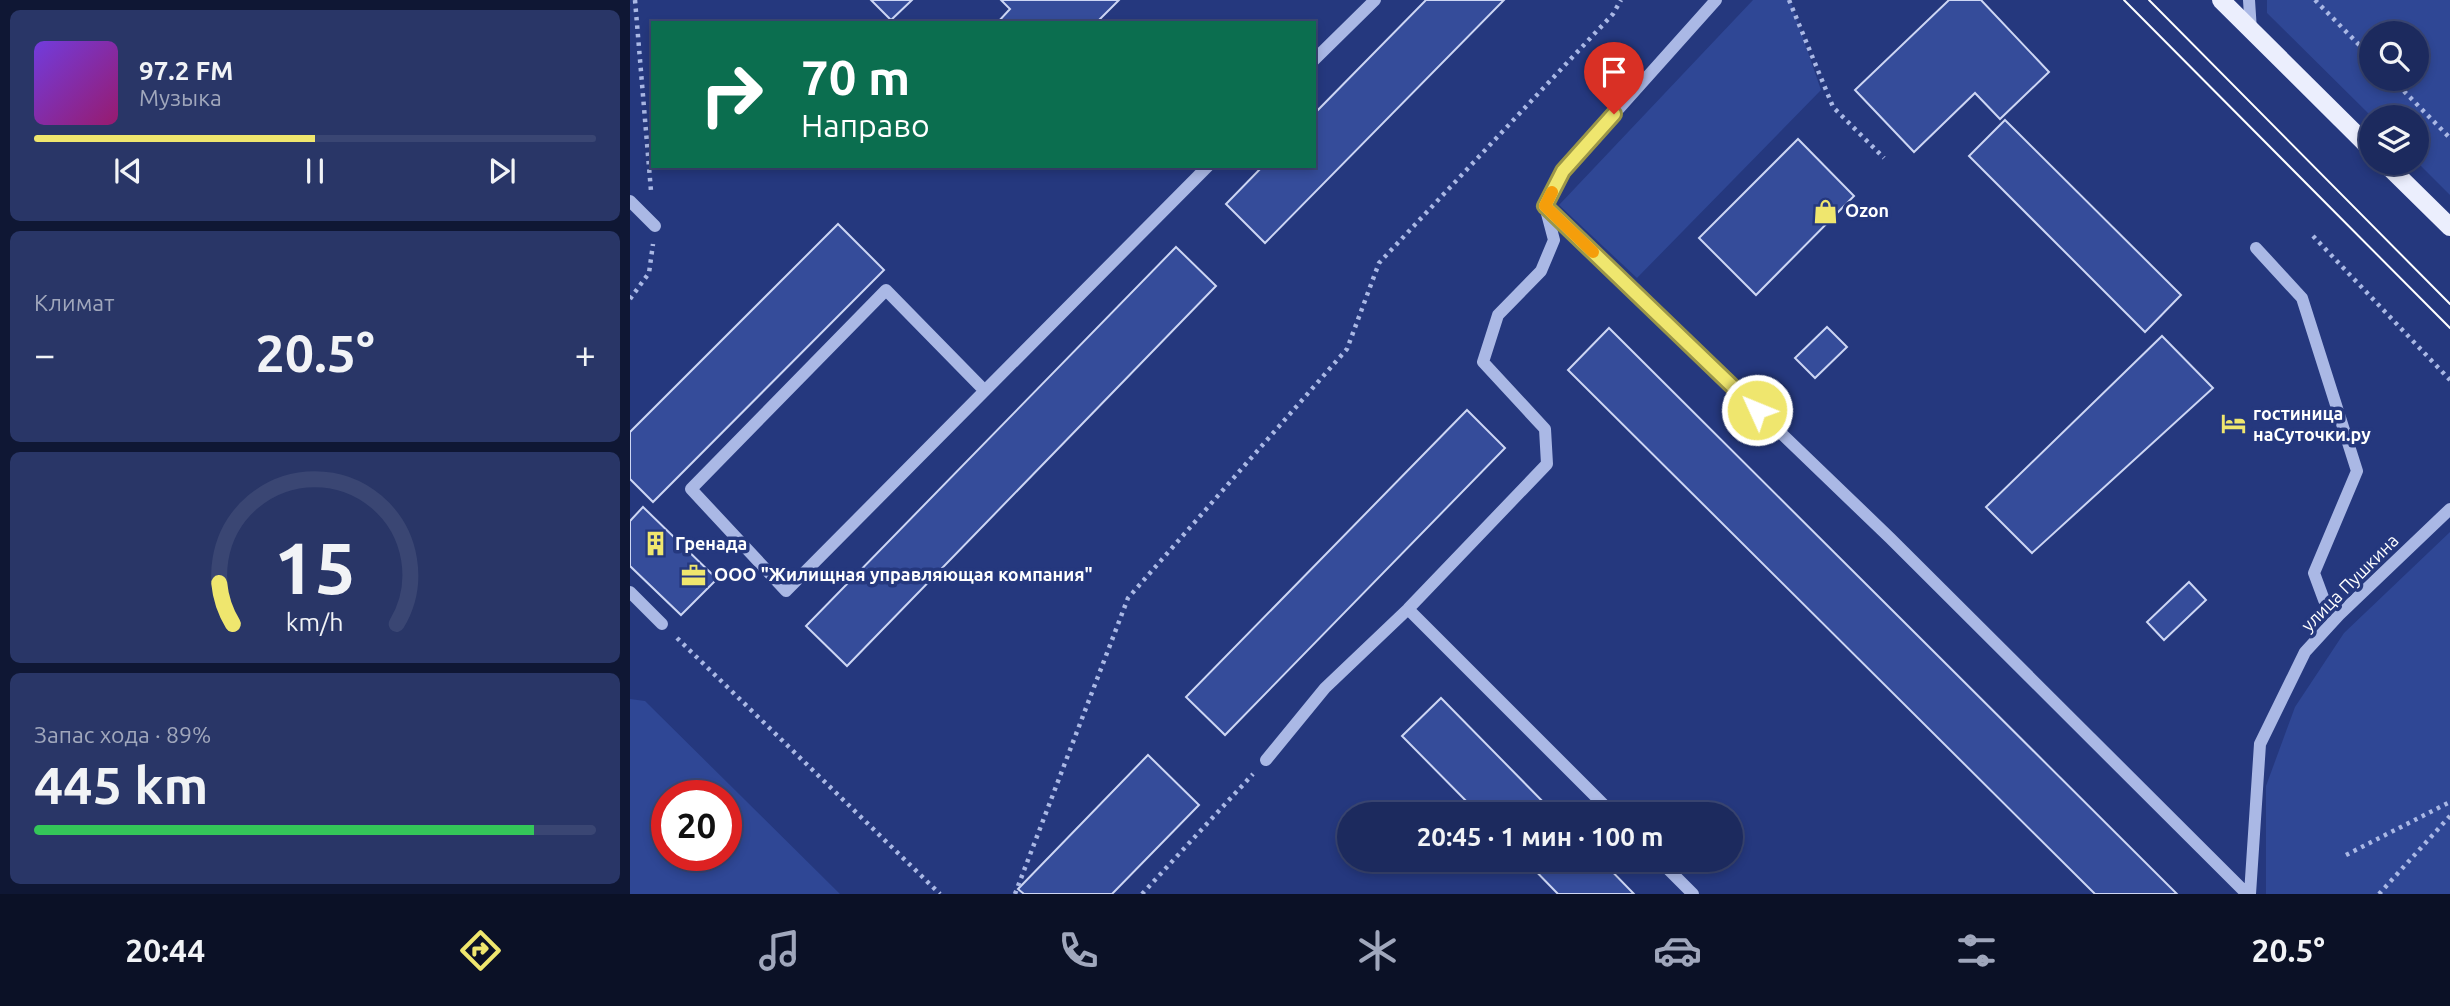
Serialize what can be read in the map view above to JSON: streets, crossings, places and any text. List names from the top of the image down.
{
  "streets": {
    "street": ["улица Пушкина"]
  },
  "places": {
    "shop": ["Ozon"],
    "hotel": ["гостиница наСуточки.ру"],
    "building": ["Гренада"],
    "office": ["ООО \"Жилищная управляющая компания\""]
  },
  "page": {
    "turn": ["70 m", "Направо"],
    "song": ["97.2 FM", "Музыка"],
    "tile": [
      "Климат",
      ["Запас хода · 89%", "445 km"]
    ],
    "heat": ["−", "20.5°", "+"],
    "limit": "20",
    "trip": "20:45 · 1 мин · 100 m",
    "tabs": ["20:44", "20.5°"],
    "gauge": ["15", "km/h"]
  }
}
